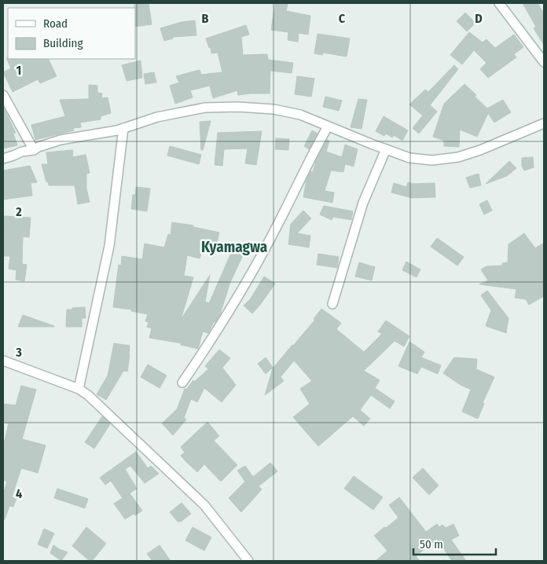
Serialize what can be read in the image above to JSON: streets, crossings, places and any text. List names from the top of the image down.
{
  "districts": ["Kyamagwa"],
  "legend": ["Road", "Building"],
  "scale_bar": "50 m",
  "grid": {
    "columns": ["B", "C", "D"],
    "rows": [
      "1",
      "2",
      "3",
      "4"
    ]
  }
}
